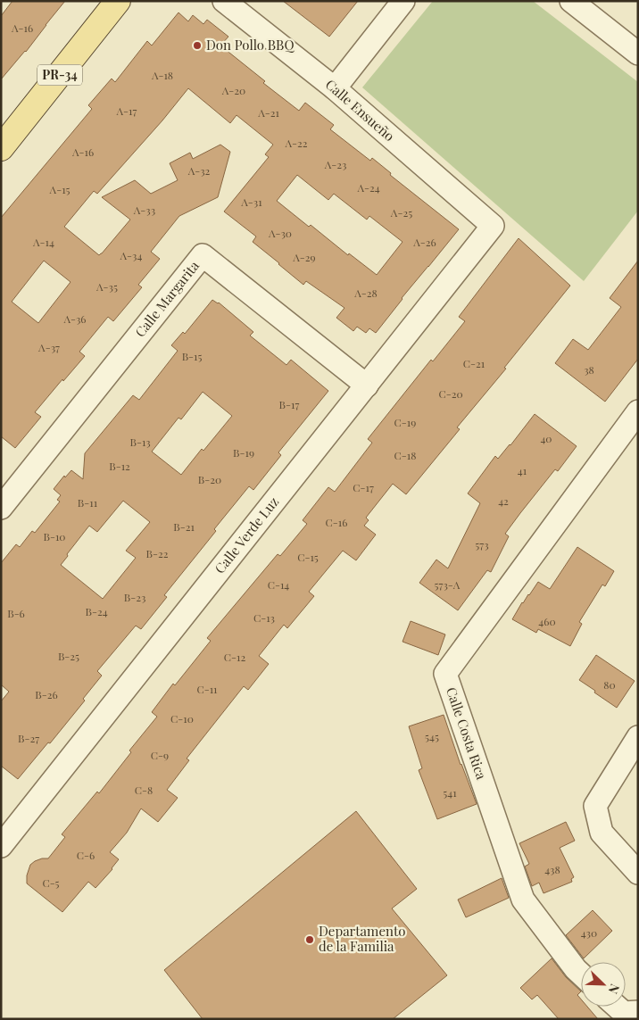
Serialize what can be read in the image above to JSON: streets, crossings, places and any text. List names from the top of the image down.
{
  "streets": {
    "main road": ["PR-34"],
    "street": [
      "Calle Ensueño",
      "Calle Margarita",
      "Calle Verde Luz",
      "Calle Costa Rica"
    ]
  },
  "crossings": [
    ["Calle Ensueño", "Calle Verde Luz"],
    ["Calle Margarita", "Calle Verde Luz"]
  ],
  "places": ["Don Pollo BBQ", "Departamento de la Familia"],
  "house_numbers": [
    "A-16",
    "A-18",
    "A-20",
    "A-17",
    "A-21",
    "A-22",
    "A-16",
    "A-23",
    "A-32",
    "A-24",
    "A-15",
    "A-31",
    "A-33",
    "A-25",
    "A-30",
    "A-14",
    "A-26",
    "A-34",
    "A-29",
    "A-35",
    "A-28",
    "A-36",
    "A-37",
    "B-15",
    "C-21",
    "38",
    "C-20",
    "B-17",
    "C-19",
    "40",
    "B-13",
    "B-19",
    "C-18",
    "B-12",
    "41",
    "B-20",
    "C-17",
    "42",
    "B-11",
    "C-16",
    "B-21",
    "B-10",
    "573",
    "B-22",
    "C-15",
    "C-14",
    "573-A",
    "B-23",
    "B-24",
    "B-6",
    "C-13",
    "460",
    "B-25",
    "C-12",
    "80",
    "C-11",
    "B-26",
    "C-10",
    "545",
    "B-27",
    "C-9",
    "C-8",
    "541",
    "C-6",
    "438",
    "C-5",
    "430"
  ],
  "north": "bottom right"
}
